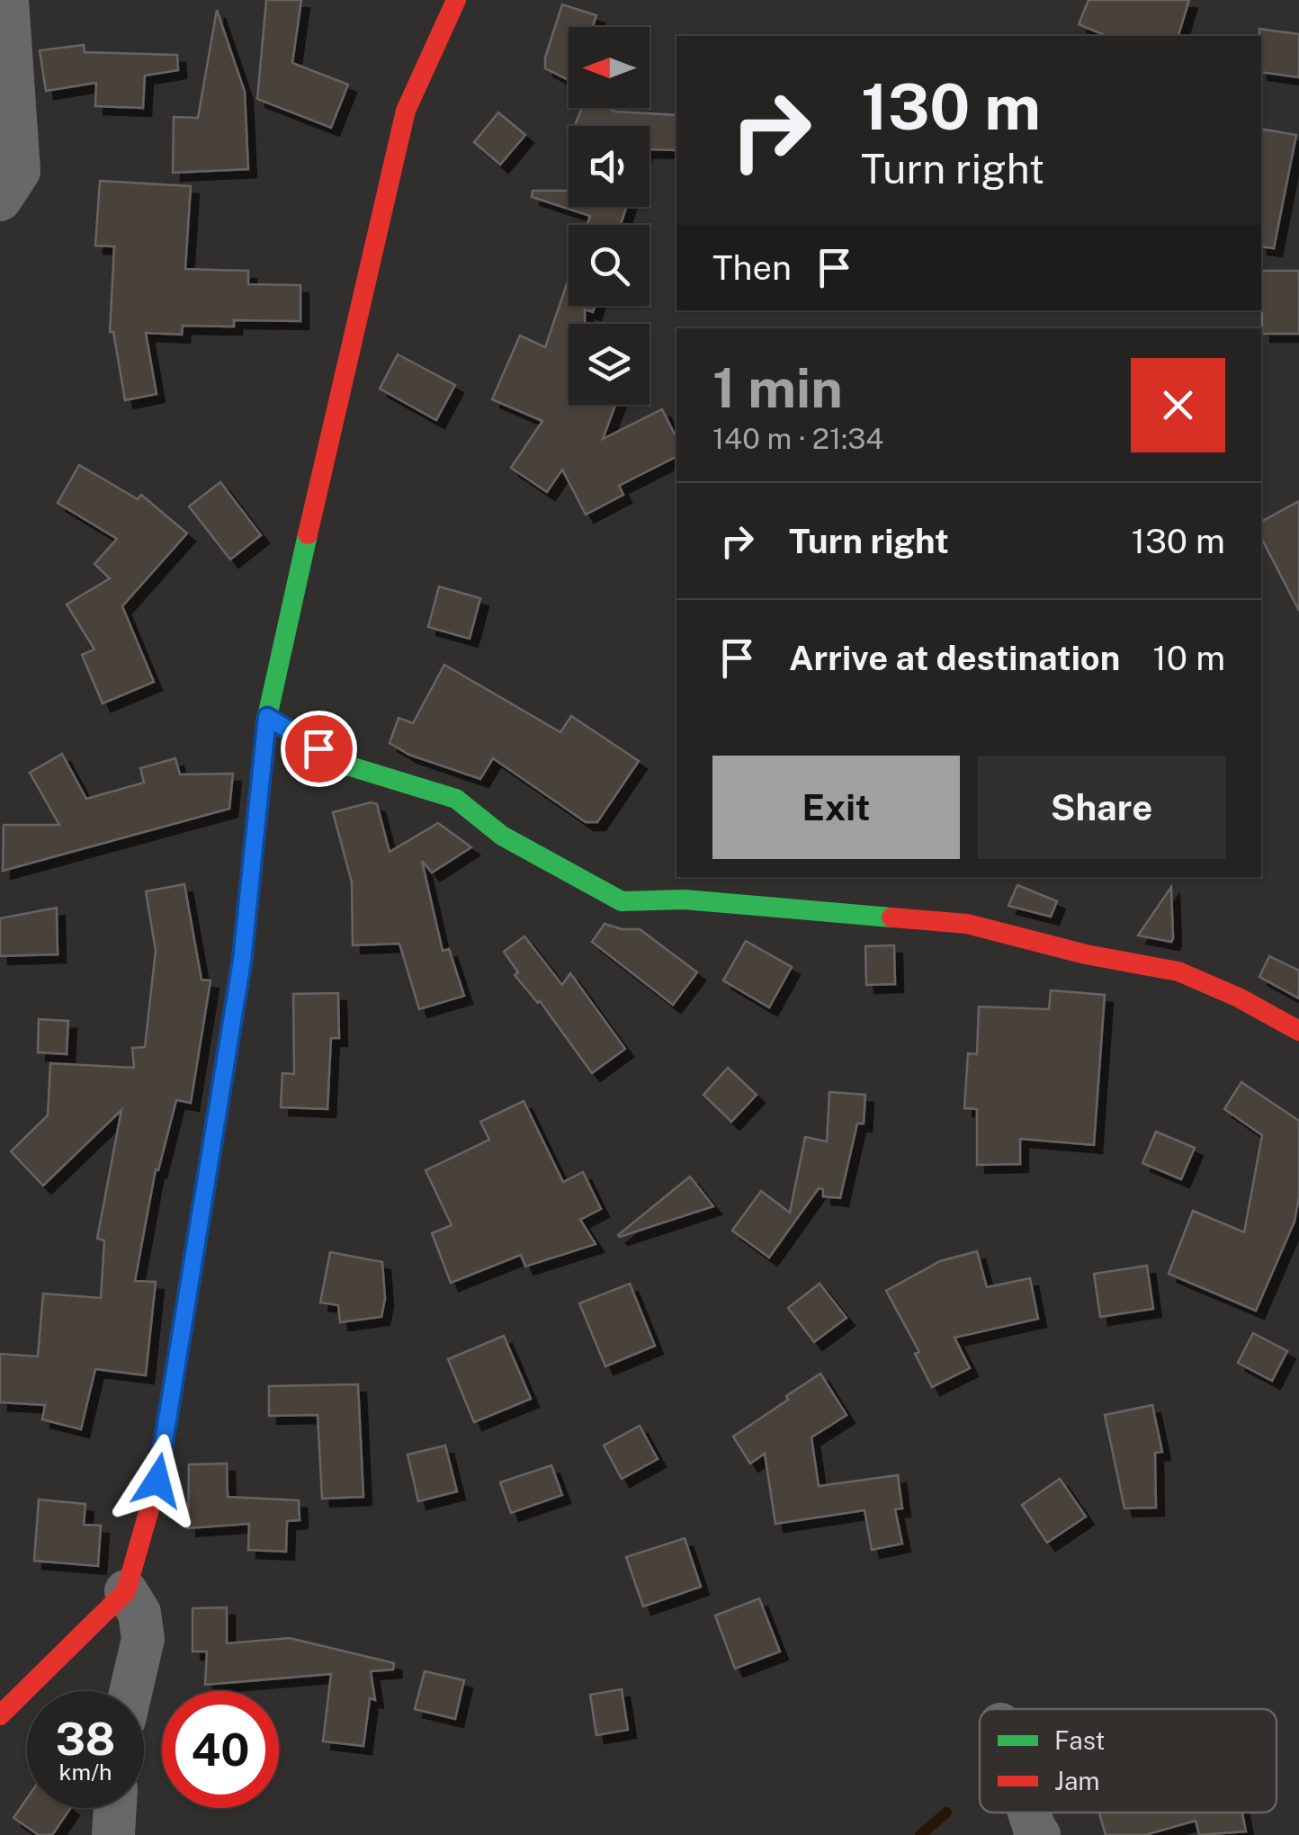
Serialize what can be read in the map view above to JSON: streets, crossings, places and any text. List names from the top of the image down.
{
  "legend": ["Fast", "Jam"],
  "north": "left",
  "page": {
    "turn": ["130 m", "Turn right"],
    "then": "Then",
    "heading": ["1 min", "140 m · 21:34"],
    "list": [
      {
        "name": "Turn right",
        "value": "130 m"
      },
      {
        "name": "Arrive at destination",
        "value": "10 m"
      }
    ],
    "buttons": ["Exit", "Share"],
    "speed": "38 km/h",
    "limit": "40"
  }
}
